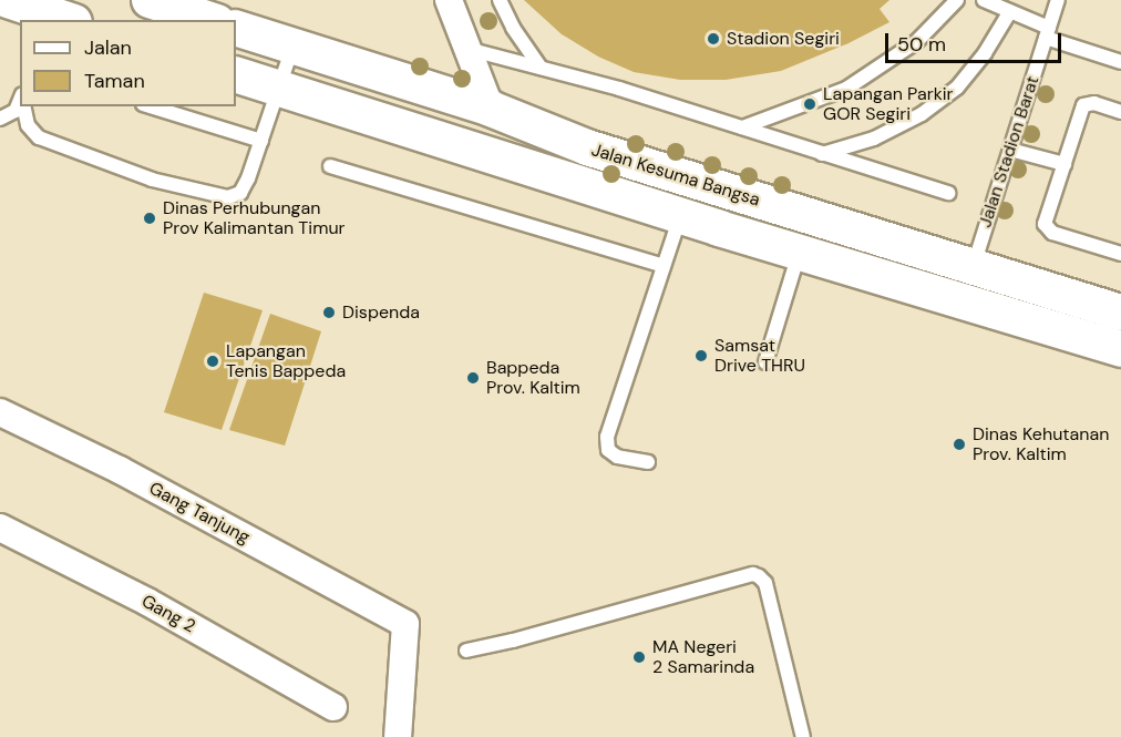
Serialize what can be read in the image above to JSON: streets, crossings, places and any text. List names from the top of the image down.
{
  "streets": {
    "street": ["Jalan Kesuma Bangsa", "Gang Tanjung", "Gang 2"],
    "lane": ["Jalan Stadion Barat"]
  },
  "crossings": [
    ["Jalan Stadion Barat", "Jalan Kesuma Bangsa"]
  ],
  "places": [
    "Stadion Segiri",
    "Lapangan Parkir GOR Segiri",
    "Dinas Perhubungan Prov Kalimantan Timur",
    "Dispenda",
    "Samsat Drive THRU",
    "Lapangan Tenis Bappeda",
    "Bappeda Prov. Kaltim",
    "Dinas Kehutanan Prov. Kaltim",
    "MA Negeri 2 Samarinda"
  ],
  "legend": ["Jalan", "Taman"],
  "scale_bar": "50 m"
}
